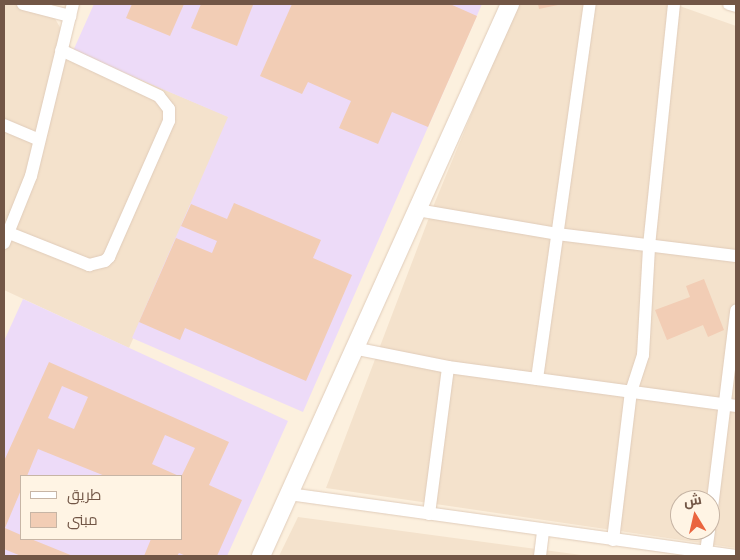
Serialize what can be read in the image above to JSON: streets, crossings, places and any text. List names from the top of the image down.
{
  "legend": ["طريق", "مبنى"],
  "north": "top"
}
